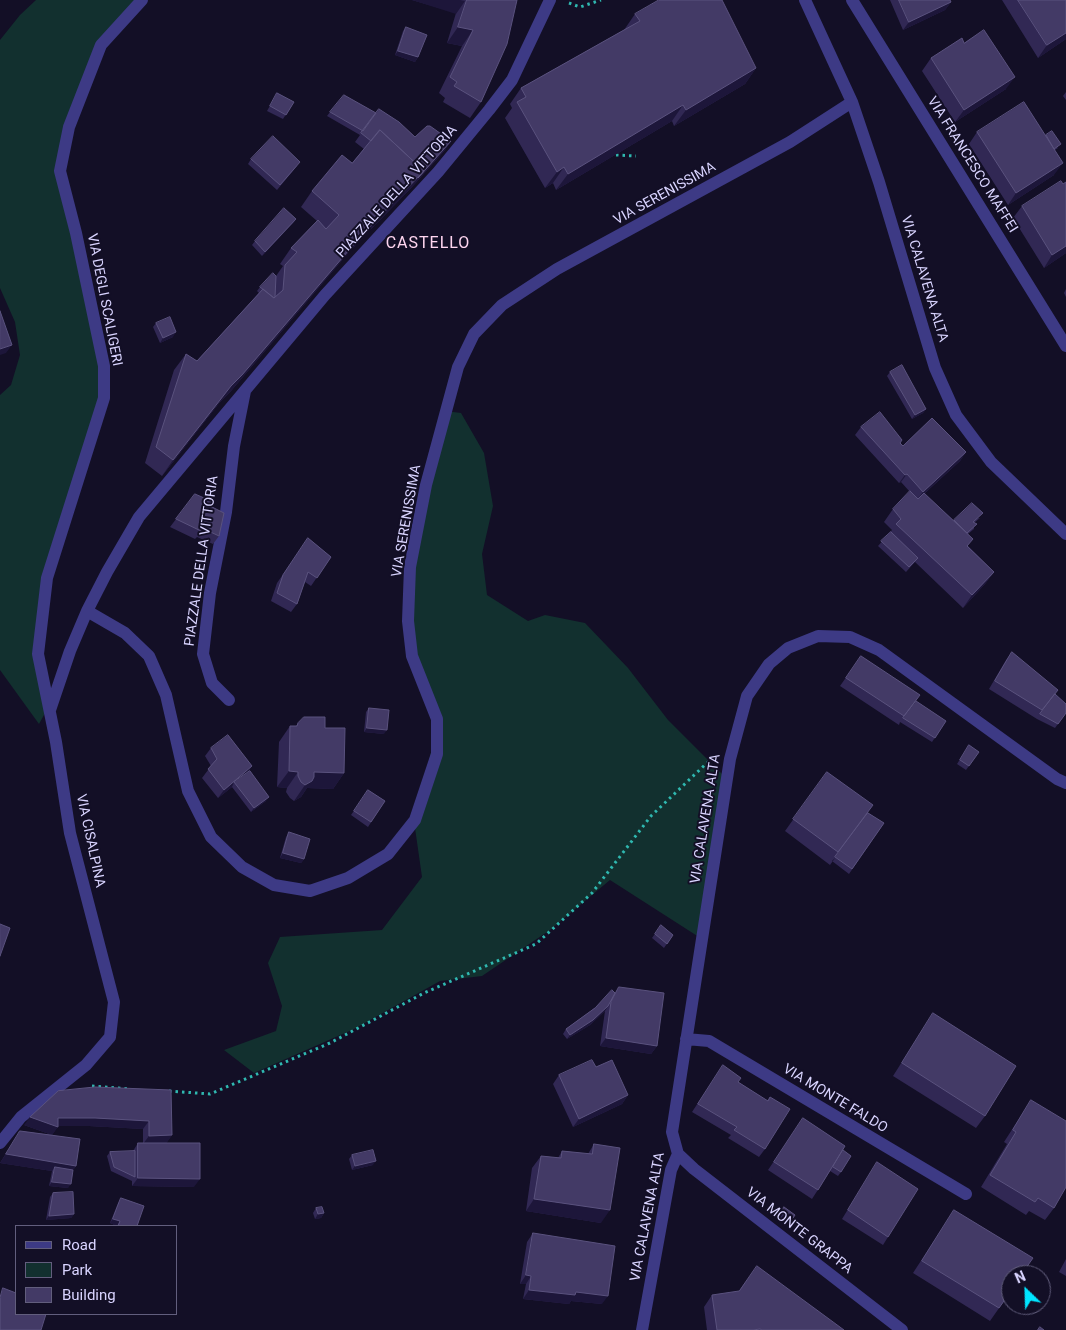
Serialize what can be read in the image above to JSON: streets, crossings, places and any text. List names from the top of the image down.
{
  "streets": {
    "street": [
      "VIA FRANCESCO MAFFEI",
      "PIAZZALE DELLA VITTORIA",
      "VIA SERENISSIMA",
      "VIA CALAVENA ALTA",
      "VIA DEGLI SCALIGERI",
      "VIA CISALPINA",
      "VIA MONTE FALDO",
      "VIA MONTE GRAPPA"
    ]
  },
  "crossings": [
    ["PIAZZALE DELLA VITTORIA", "VIA CISALPINA"],
    ["VIA SERENISSIMA", "VIA CALAVENA ALTA"],
    ["VIA SERENISSIMA", "VIA CISALPINA"],
    ["VIA CALAVENA ALTA", "VIA MONTE FALDO"],
    ["VIA CALAVENA ALTA", "VIA MONTE GRAPPA"],
    ["VIA DEGLI SCALIGERI", "VIA CISALPINA"]
  ],
  "districts": ["CASTELLO"],
  "legend": ["Road", "Park", "Building"],
  "north": "top left"
}
